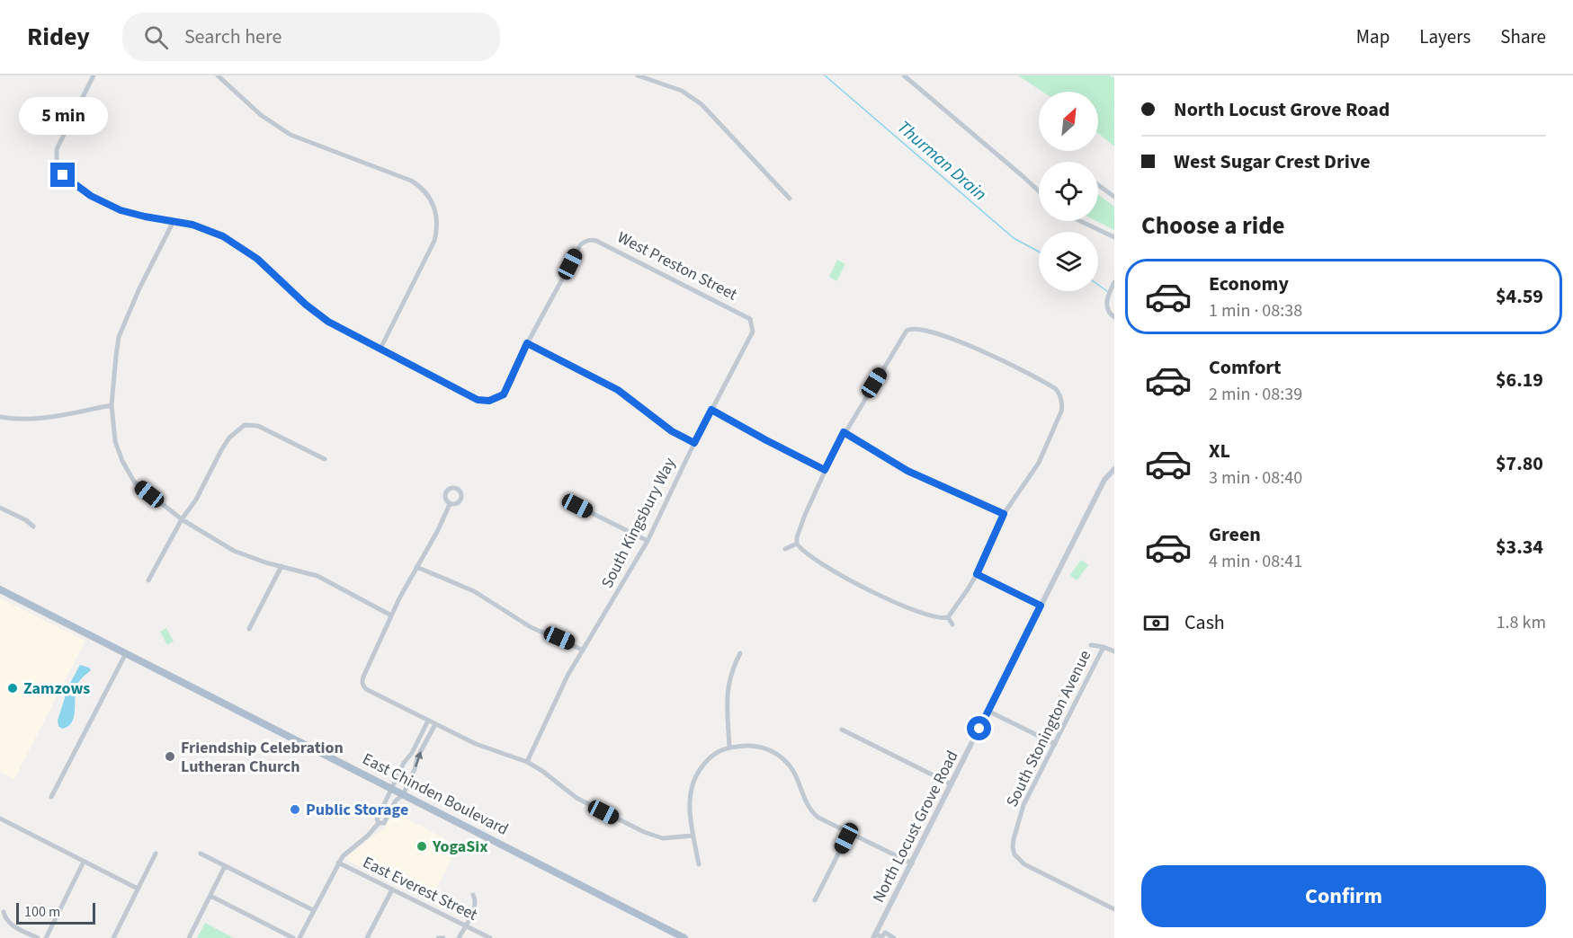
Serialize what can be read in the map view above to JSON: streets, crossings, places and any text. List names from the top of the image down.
{
  "streets": {
    "main road": ["East Chinden Boulevard"],
    "street": [
      "West Preston Street",
      "South Kingsbury Way",
      "South Stonington Avenue",
      "North Locust Grove Road",
      "East Everest Street"
    ]
  },
  "crossings": [
    ["West Preston Street", "South Kingsbury Way"]
  ],
  "water": ["Thurman Drain"],
  "places": [
    "Zamzows",
    "Friendship Celebration Lutheran Church",
    "Public Storage",
    "YogaSix"
  ],
  "scale_bar": "100 m",
  "north": "top right",
  "page": {
    "header": "Ridey",
    "search": "Search here",
    "nav": ["Map", "Layers", "Share"],
    "banner": ["North Locust Grove Road", "West Sugar Crest Drive"],
    "bubble": "5 min",
    "heading": "Choose a ride",
    "list": [
      {
        "name": "Economy",
        "note": "1 min · 08:38",
        "value": "$4.59"
      },
      {
        "name": "Comfort",
        "note": "2 min · 08:39",
        "value": "$6.19"
      },
      {
        "name": "XL",
        "note": "3 min · 08:40",
        "value": "$7.80"
      },
      {
        "name": "Green",
        "note": "4 min · 08:41",
        "value": "$3.34"
      }
    ],
    "pay": ["Cash", "1.8 km"],
    "buttons": "Confirm",
    "scale": "100 m"
  }
}
